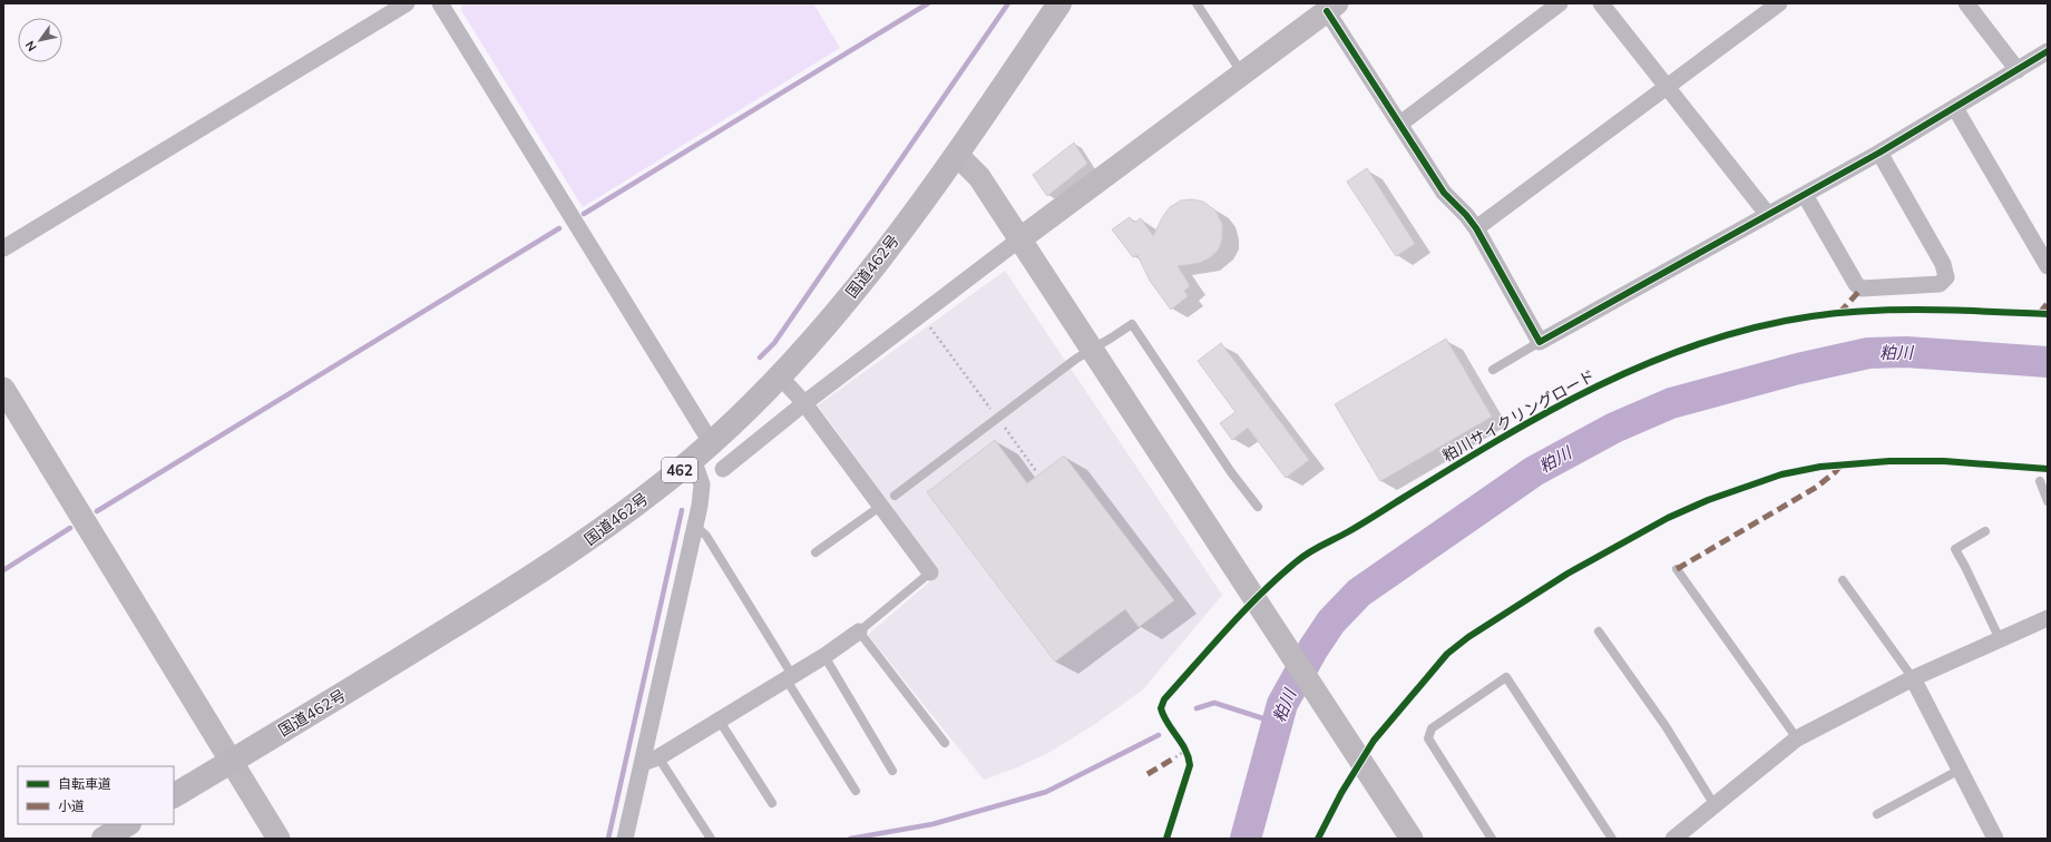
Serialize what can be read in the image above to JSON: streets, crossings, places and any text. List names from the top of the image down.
{
  "streets": {
    "highway": ["国道462号", "462"],
    "cycle path": ["粕川サイクリングロード"]
  },
  "water": ["粕川"],
  "legend": ["自転車道", "小道"],
  "north": "bottom left"
}
